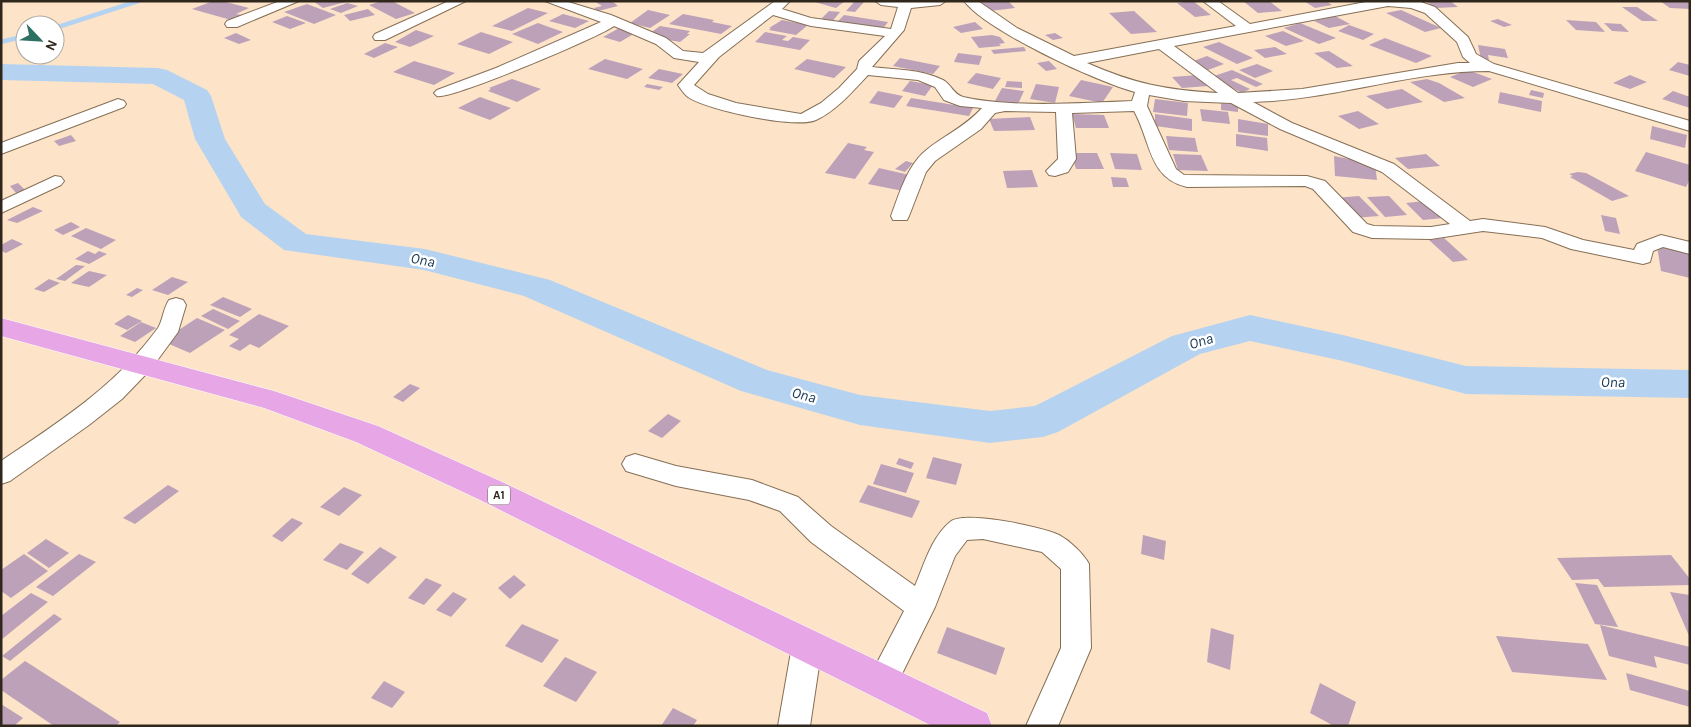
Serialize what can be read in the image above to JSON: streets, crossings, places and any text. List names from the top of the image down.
{
  "streets": {
    "highway": ["A1"]
  },
  "water": ["Ona"],
  "north": "bottom right"
}
